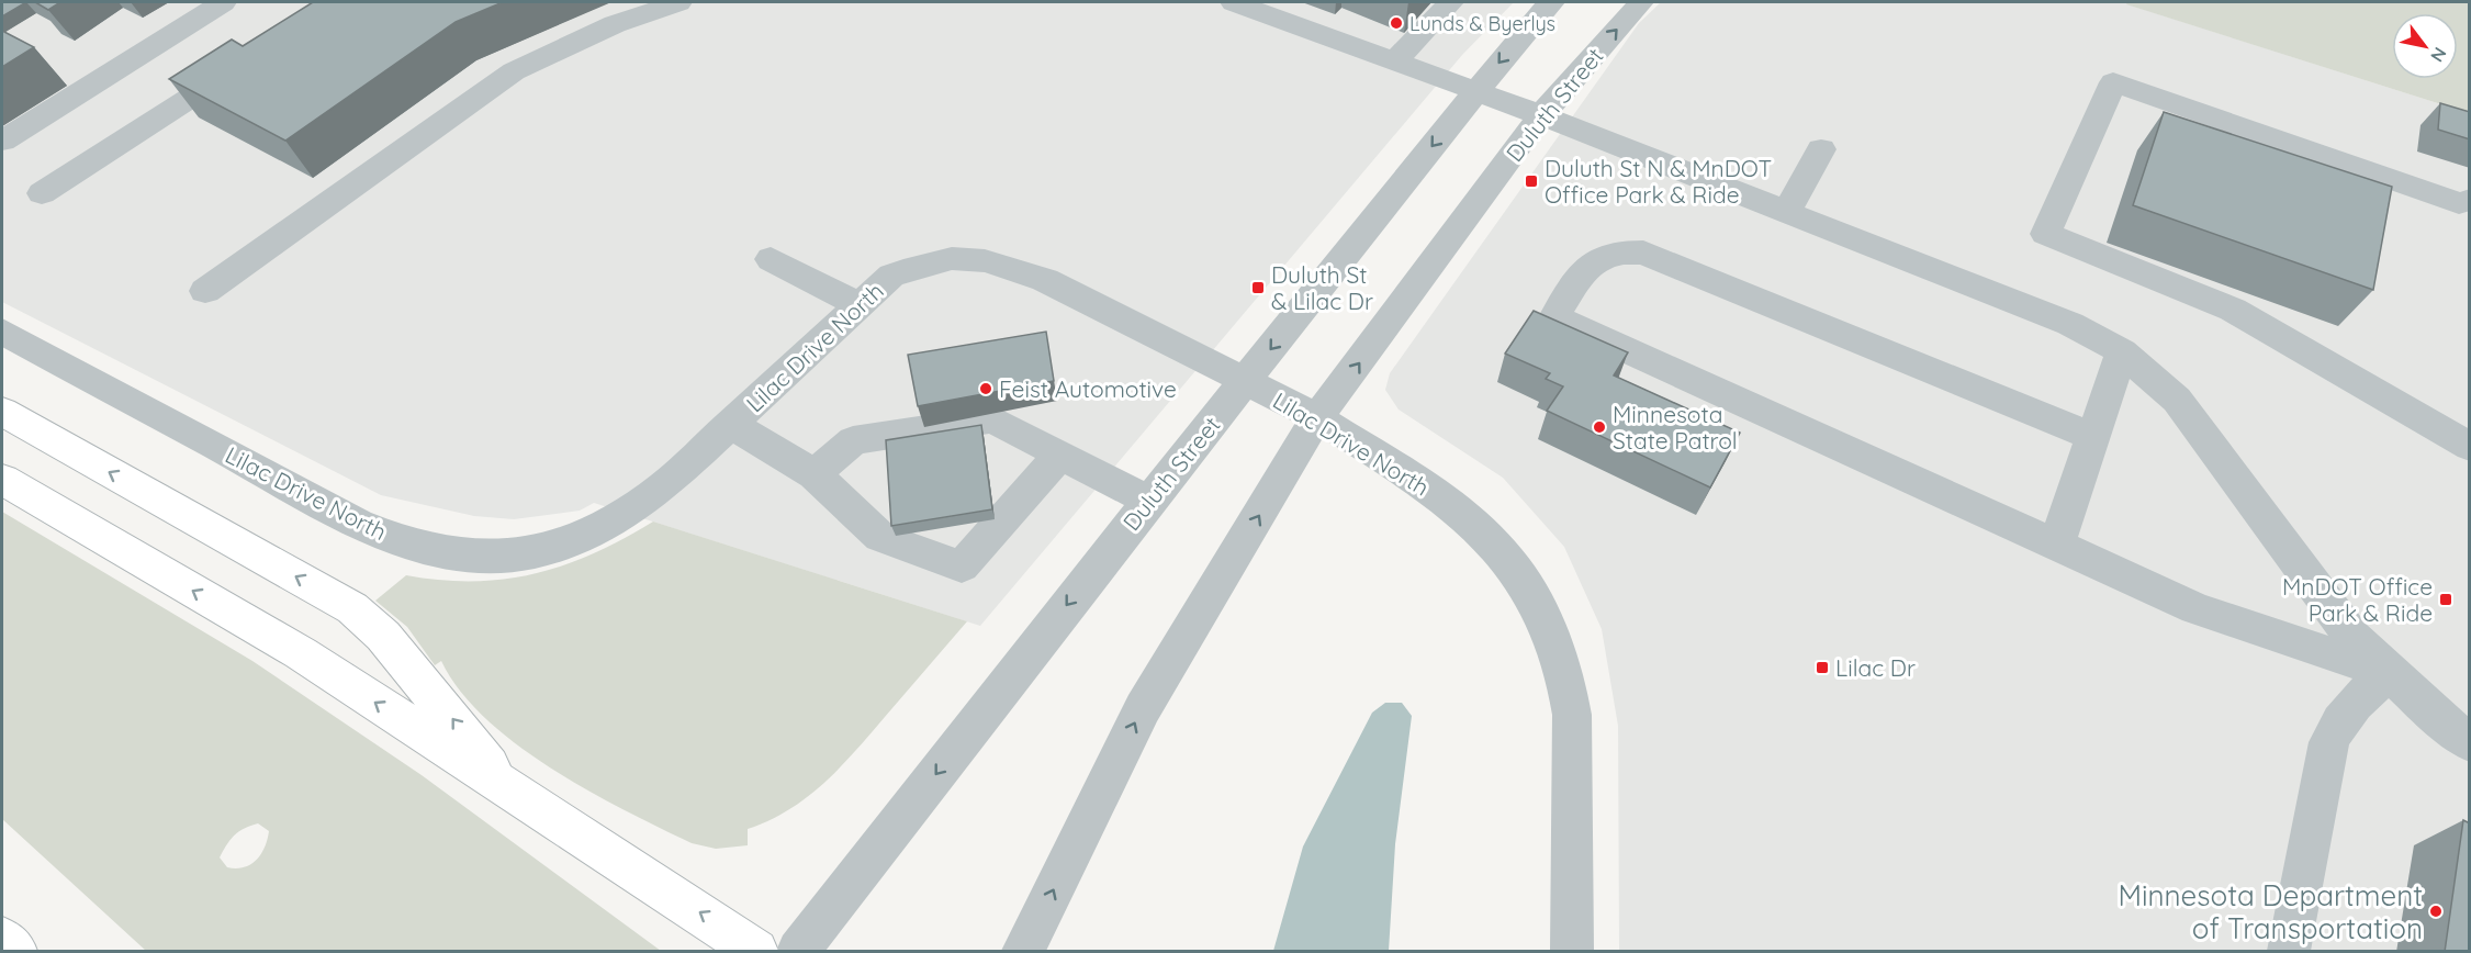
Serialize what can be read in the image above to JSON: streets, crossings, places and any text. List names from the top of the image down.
{
  "streets": {
    "street": ["Duluth Street", "Lilac Drive North"]
  },
  "crossings": [
    ["Duluth Street", "Lilac Drive North"]
  ],
  "places": {
    "other": [
      "Lunds & Byerlys",
      "Feist Automotive",
      "Minnesota State Patrol",
      "Minnesota Department of Transportation"
    ],
    "transit": [
      "Duluth St N & MnDOT Office Park & Ride",
      "Duluth St & Lilac Dr",
      "MnDOT Office Park & Ride",
      "Lilac Dr"
    ]
  },
  "north": "bottom right"
}
